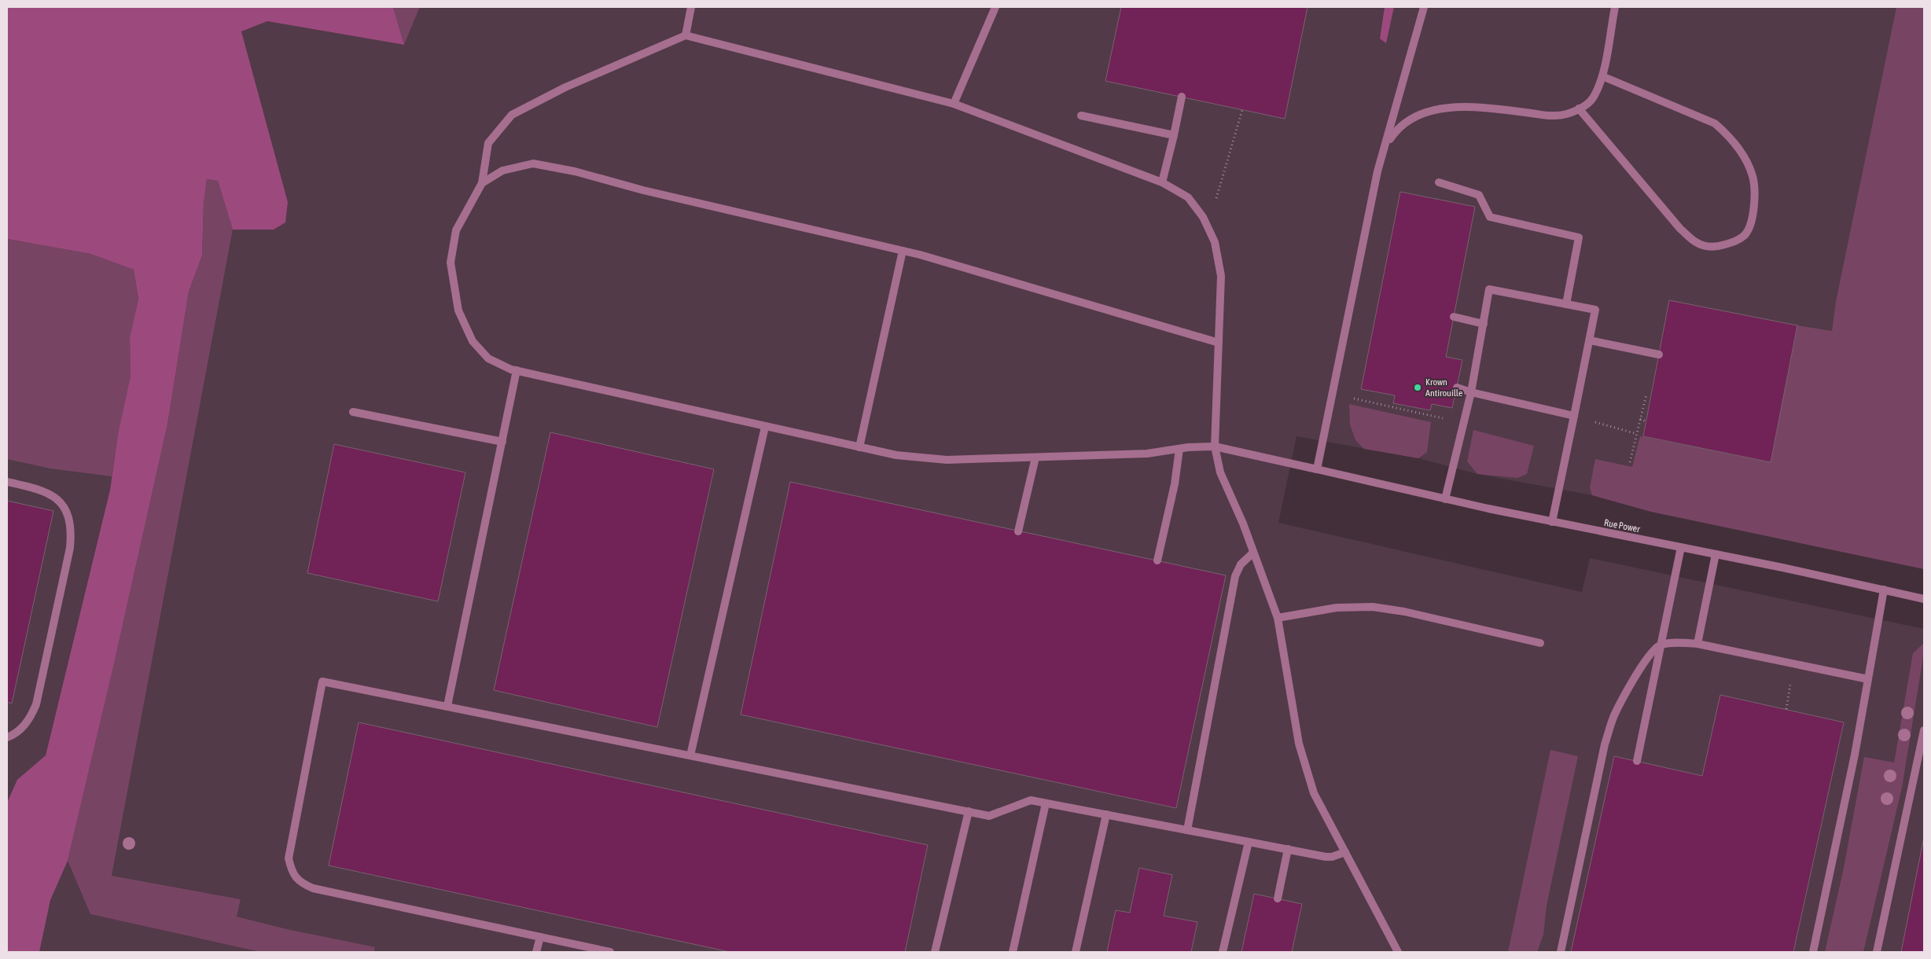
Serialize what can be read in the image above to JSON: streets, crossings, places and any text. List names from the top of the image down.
{
  "streets": {
    "street": ["Rue Power"]
  },
  "places": ["Krown Antirouille"]
}
